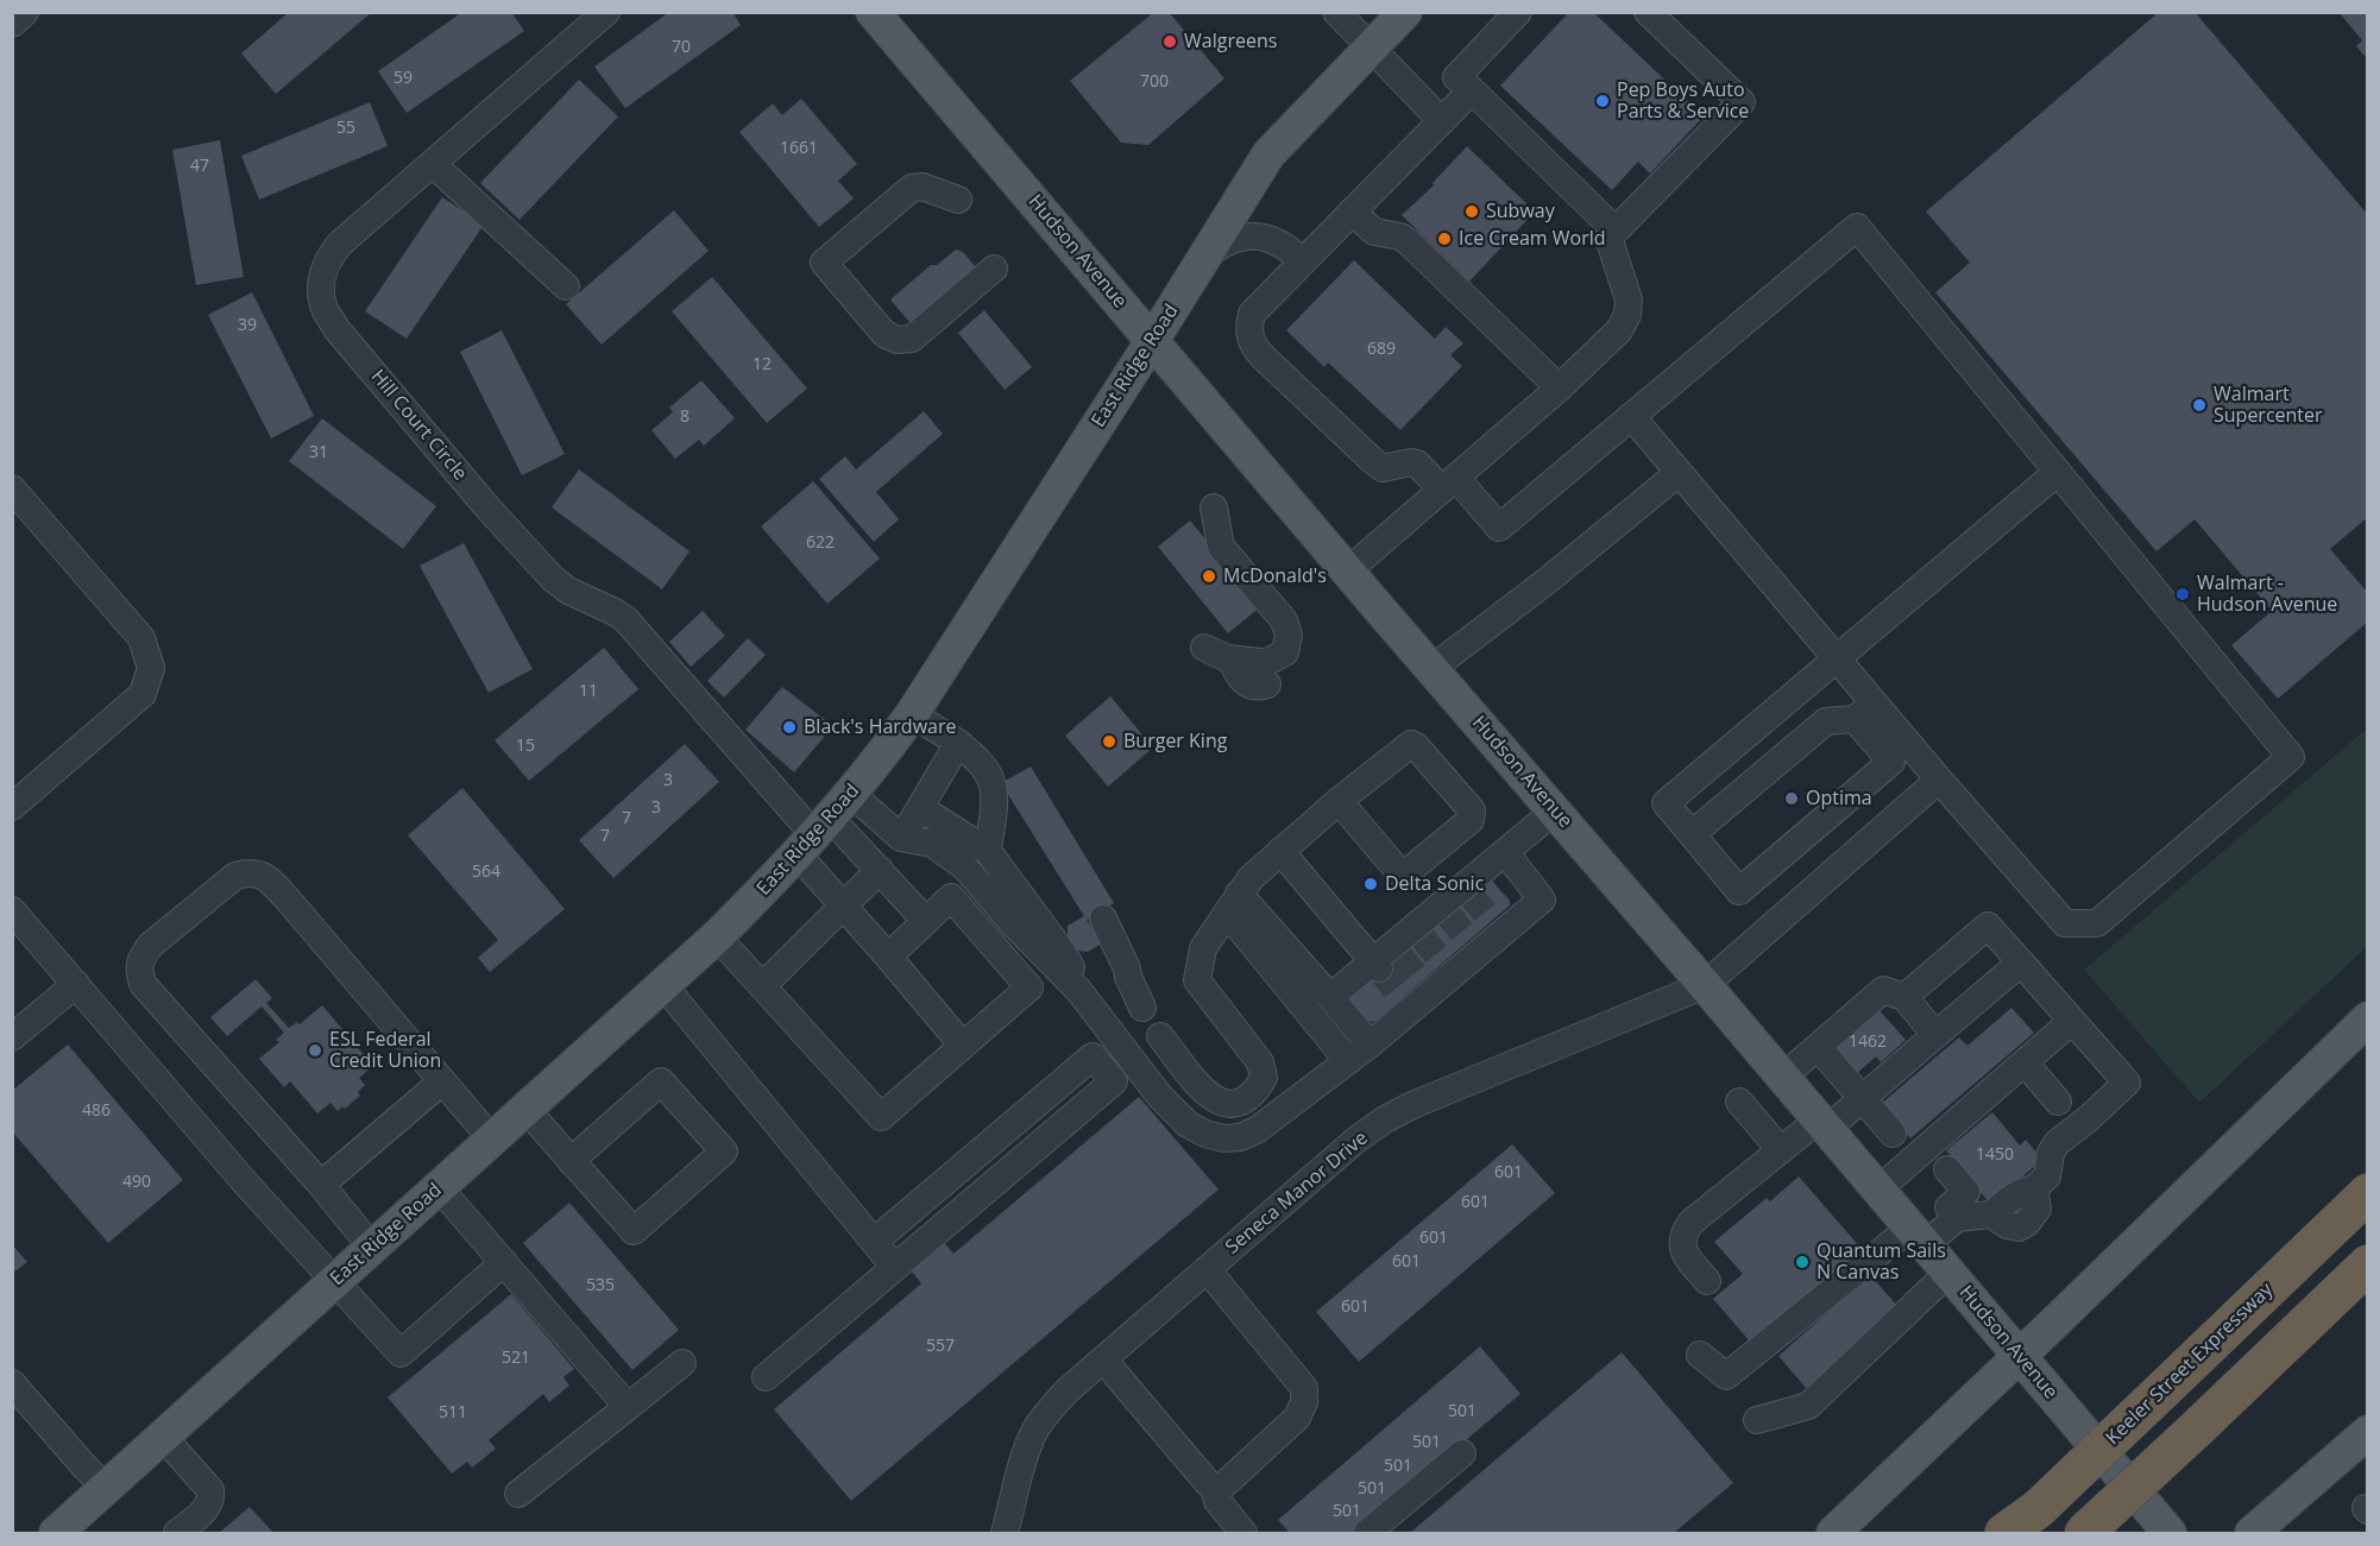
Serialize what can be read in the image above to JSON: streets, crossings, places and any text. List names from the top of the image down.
{
  "streets": {
    "highway": ["Keeler Street Expressway"],
    "main road": ["Hudson Avenue", "East Ridge Road"],
    "street": ["Hill Court Circle", "Seneca Manor Drive"]
  },
  "crossings": [
    ["Hudson Avenue", "East Ridge Road"],
    ["Hudson Avenue", "Seneca Manor Drive"],
    ["East Ridge Road", "Hill Court Circle"]
  ],
  "places": [
    "Walgreens",
    "Pep Boys Auto Parts & Service",
    "Subway",
    "Ice Cream World",
    "Walmart Supercenter",
    "McDonald's",
    "Walmart - Hudson Avenue",
    "Black's Hardware",
    "Burger King",
    "Optima",
    "Delta Sonic",
    "ESL Federal Credit Union",
    "Quantum Sails N Canvas"
  ],
  "house_numbers": [
    "70",
    "59",
    "700",
    "55",
    "1661",
    "47",
    "39",
    "689",
    "12",
    "8",
    "31",
    "622",
    "11",
    "15",
    "3",
    "3",
    "7",
    "7",
    "564",
    "1462",
    "486",
    "1450",
    "601",
    "490",
    "601",
    "601",
    "601",
    "535",
    "601",
    "557",
    "521",
    "501",
    "511",
    "501",
    "501",
    "501",
    "501"
  ]
}
